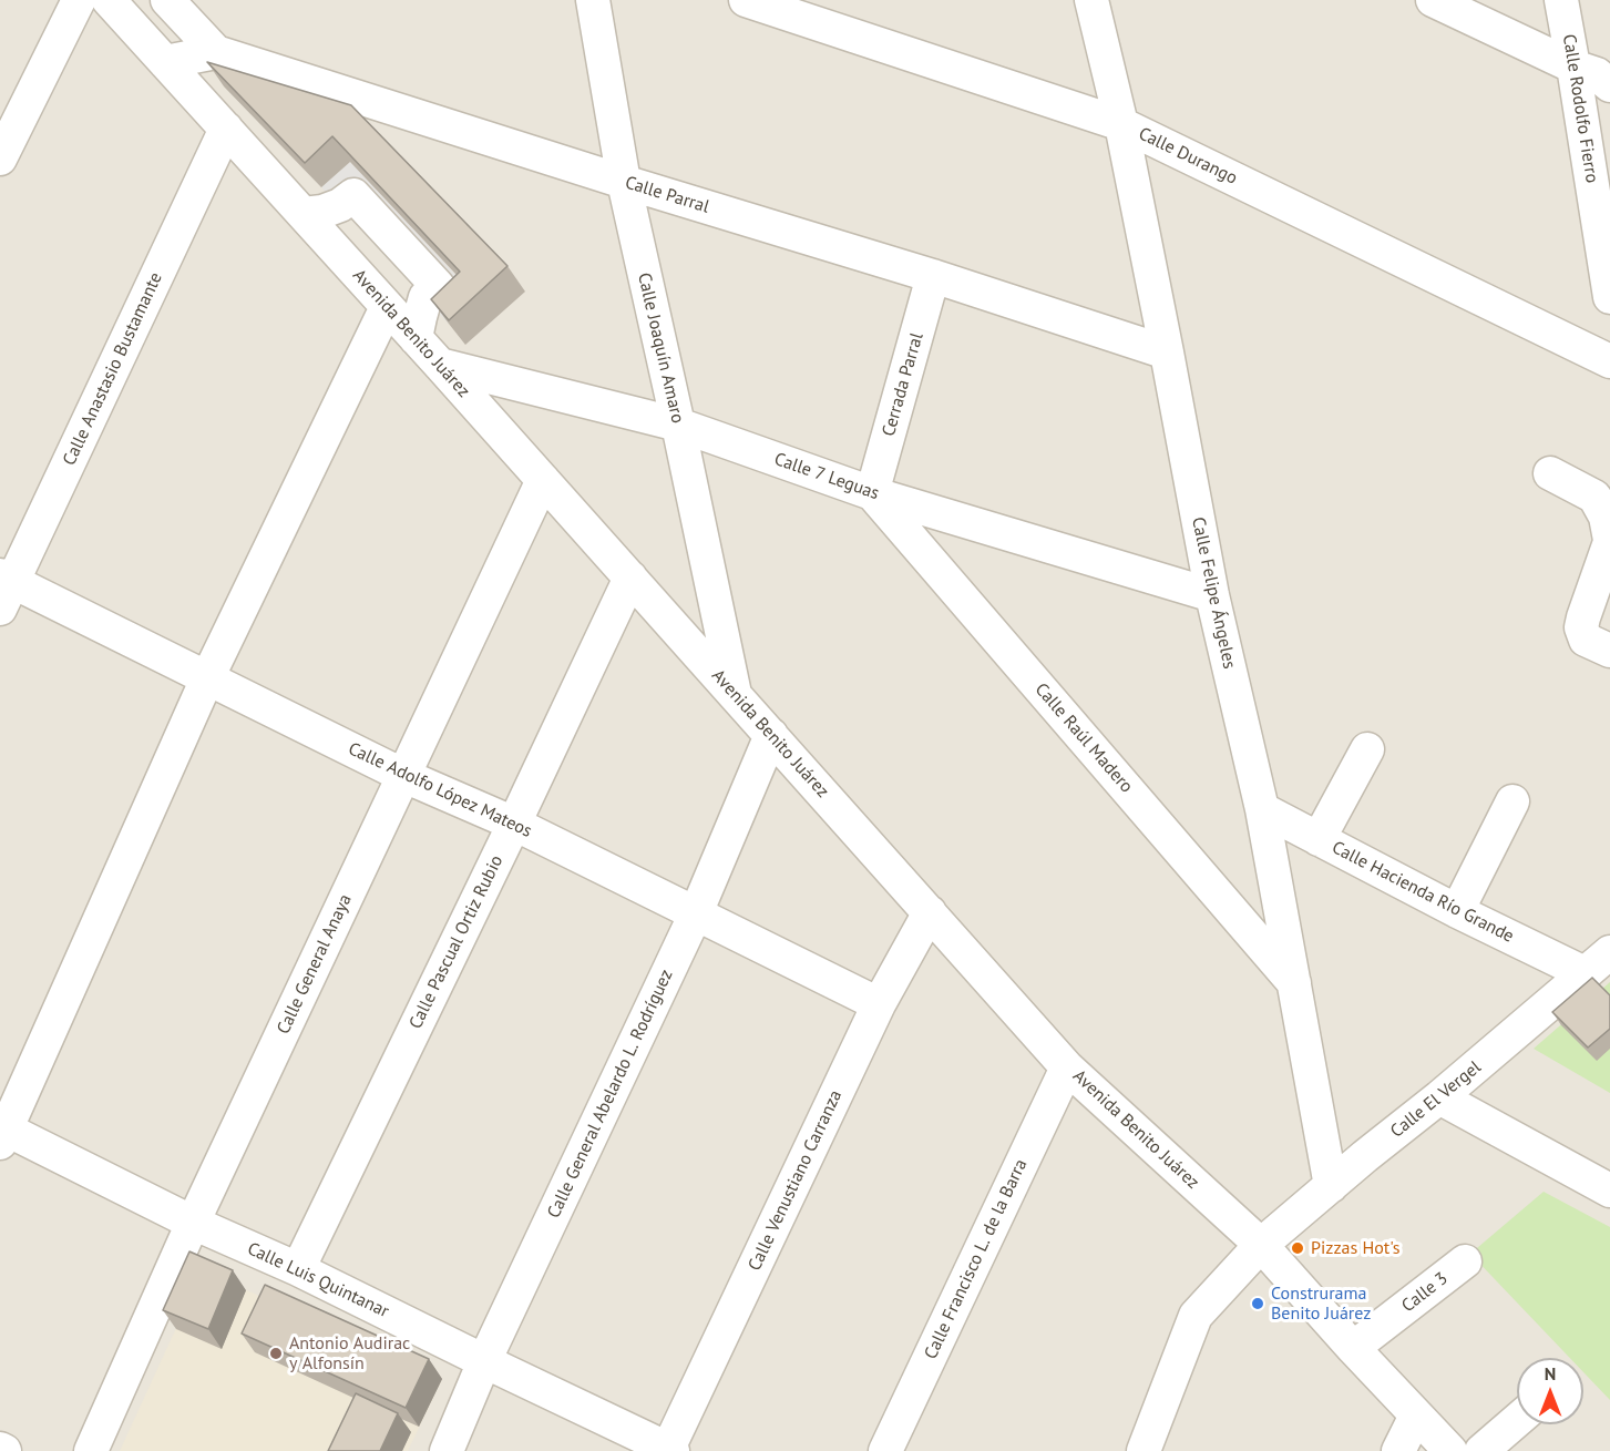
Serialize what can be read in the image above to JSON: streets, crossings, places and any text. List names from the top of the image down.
{
  "streets": {
    "street": [
      "Calle Rodolfo Fierro",
      "Calle Durango",
      "Calle Parral",
      "Avenida Benito Juárez",
      "Calle Joaquín Amaro",
      "Calle Anastasio Bustamante",
      "Cerrada Parral",
      "Calle 7 Leguas",
      "Calle Felipe Ángeles",
      "Calle Raúl Madero",
      "Calle Adolfo López Mateos",
      "Calle Hacienda Río Grande",
      "Calle Pascual Ortiz Rubio",
      "Calle General Anaya",
      "Calle General Abelardo L. Rodríguez",
      "Calle El Vergel",
      "Calle Venustiano Carranza",
      "Calle Francisco L. de la Barra",
      "Calle Luis Quintanar",
      "Calle 3"
    ]
  },
  "crossings": [
    ["Calle Durango", "Calle Felipe Ángeles"],
    ["Calle Parral", "Avenida Benito Juárez"],
    ["Calle Parral", "Calle Joaquín Amaro"],
    ["Calle Parral", "Cerrada Parral"],
    ["Calle Parral", "Calle Felipe Ángeles"],
    ["Avenida Benito Juárez", "Calle Joaquín Amaro"],
    ["Avenida Benito Juárez", "Calle Anastasio Bustamante"],
    ["Avenida Benito Juárez", "Calle 7 Leguas"],
    ["Avenida Benito Juárez", "Calle Pascual Ortiz Rubio"],
    ["Avenida Benito Juárez", "Calle General Anaya"],
    ["Avenida Benito Juárez", "Calle General Abelardo L. Rodríguez"],
    ["Avenida Benito Juárez", "Calle El Vergel"],
    ["Avenida Benito Juárez", "Calle Venustiano Carranza"],
    ["Avenida Benito Juárez", "Calle Francisco L. de la Barra"],
    ["Avenida Benito Juárez", "Calle 3"],
    ["Calle Joaquín Amaro", "Calle 7 Leguas"],
    ["Calle Anastasio Bustamante", "Calle Adolfo López Mateos"],
    ["Cerrada Parral", "Calle 7 Leguas"],
    ["Cerrada Parral", "Calle Raúl Madero"],
    ["Calle 7 Leguas", "Calle Felipe Ángeles"],
    ["Calle 7 Leguas", "Calle Raúl Madero"],
    ["Calle Felipe Ángeles", "Calle Raúl Madero"],
    ["Calle Felipe Ángeles", "Calle Hacienda Río Grande"],
    ["Calle Felipe Ángeles", "Calle El Vergel"],
    ["Calle Adolfo López Mateos", "Calle Pascual Ortiz Rubio"],
    ["Calle Adolfo López Mateos", "Calle General Anaya"],
    ["Calle Adolfo López Mateos", "Calle General Abelardo L. Rodríguez"],
    ["Calle Adolfo López Mateos", "Calle Venustiano Carranza"],
    ["Calle Hacienda Río Grande", "Calle El Vergel"],
    ["Calle Pascual Ortiz Rubio", "Calle Luis Quintanar"],
    ["Calle General Anaya", "Calle Luis Quintanar"],
    ["Calle General Abelardo L. Rodríguez", "Calle Luis Quintanar"],
    ["Calle Venustiano Carranza", "Calle Luis Quintanar"]
  ],
  "places": ["Pizzas Hot's", "Construrama Benito Juárez", "Antonio Audirac y Alfonsín"],
  "north": "top"
}
